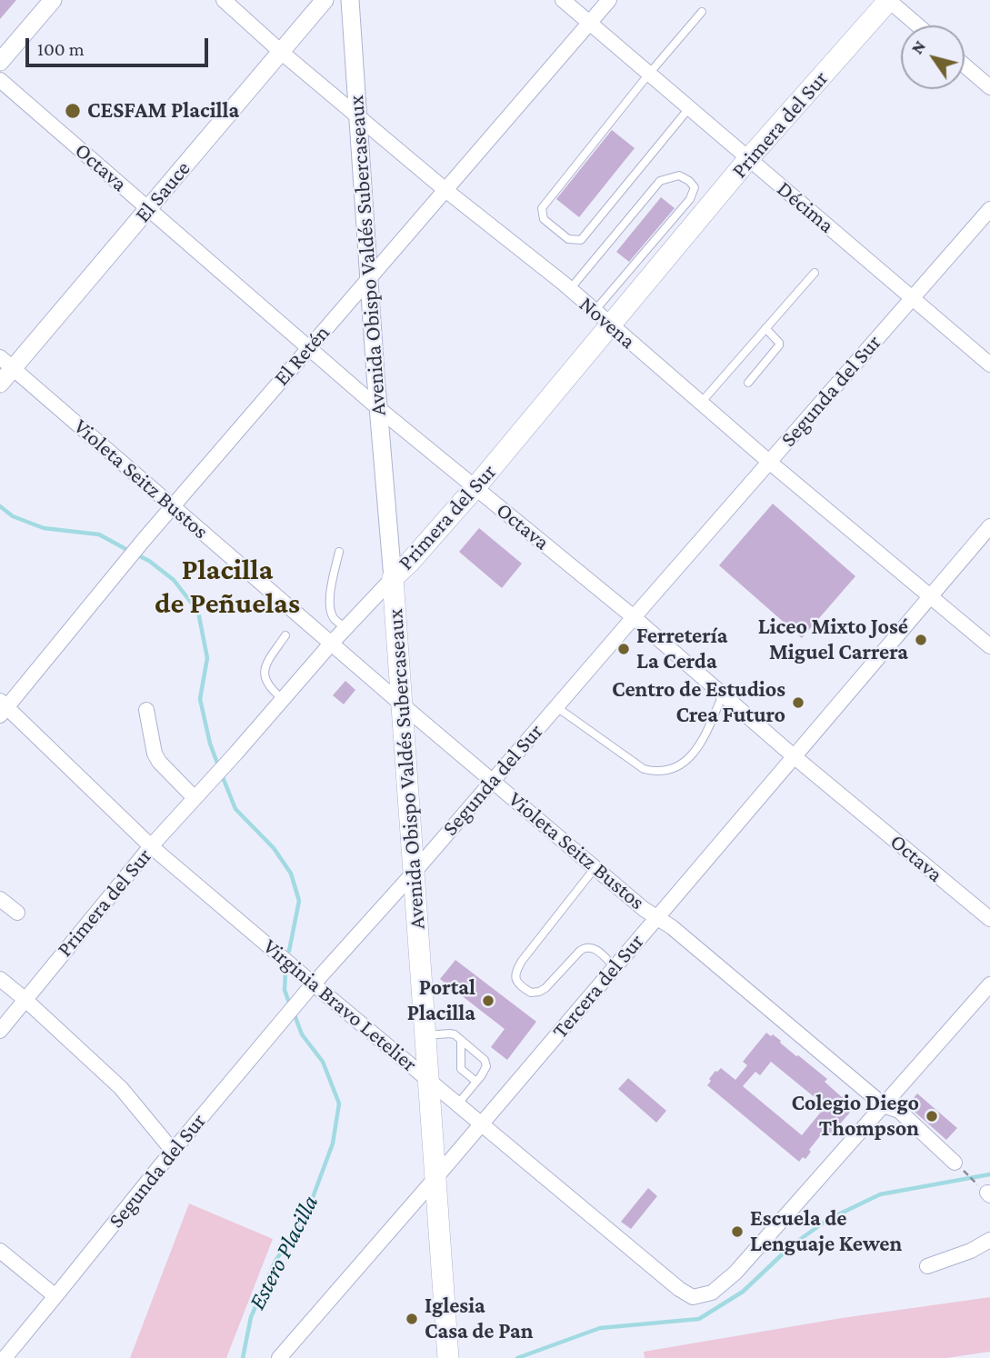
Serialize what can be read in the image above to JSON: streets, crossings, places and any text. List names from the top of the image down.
{
  "streets": {
    "main road": ["Primera del Sur", "Avenida Obispo Valdés Subercaseaux"],
    "street": [
      "Octava",
      "El Sauce",
      "Décima",
      "Novena",
      "El Retén",
      "Segunda del Sur",
      "Violeta Seitz Bustos",
      "Tercera del Sur",
      "Virginia Bravo Letelier"
    ]
  },
  "crossings": [
    ["Primera del Sur", "Octava"],
    ["Primera del Sur", "Décima"],
    ["Primera del Sur", "Avenida Obispo Valdés Subercaseaux"],
    ["Primera del Sur", "Novena"],
    ["Primera del Sur", "Violeta Seitz Bustos"],
    ["Primera del Sur", "Virginia Bravo Letelier"],
    ["Octava", "El Sauce"],
    ["Octava", "Avenida Obispo Valdés Subercaseaux"],
    ["Octava", "El Retén"],
    ["Octava", "Segunda del Sur"],
    ["Octava", "Tercera del Sur"],
    ["El Sauce", "Novena"],
    ["El Sauce", "Violeta Seitz Bustos"],
    ["Décima", "El Retén"],
    ["Décima", "Segunda del Sur"],
    ["Avenida Obispo Valdés Subercaseaux", "Novena"],
    ["Avenida Obispo Valdés Subercaseaux", "El Retén"],
    ["Avenida Obispo Valdés Subercaseaux", "Segunda del Sur"],
    ["Avenida Obispo Valdés Subercaseaux", "Violeta Seitz Bustos"],
    ["Avenida Obispo Valdés Subercaseaux", "Tercera del Sur"],
    ["Avenida Obispo Valdés Subercaseaux", "Virginia Bravo Letelier"],
    ["Novena", "El Retén"],
    ["Novena", "Segunda del Sur"],
    ["Novena", "Tercera del Sur"],
    ["El Retén", "Violeta Seitz Bustos"],
    ["El Retén", "Virginia Bravo Letelier"],
    ["Segunda del Sur", "Violeta Seitz Bustos"],
    ["Segunda del Sur", "Virginia Bravo Letelier"],
    ["Violeta Seitz Bustos", "Tercera del Sur"],
    ["Violeta Seitz Bustos", "Virginia Bravo Letelier"],
    ["Tercera del Sur", "Virginia Bravo Letelier"]
  ],
  "districts": ["Placilla de Peñuelas"],
  "water": ["Estero Placilla"],
  "places": [
    "CESFAM Placilla",
    "Liceo Mixto José Miguel Carrera",
    "Ferretería La Cerda",
    "Centro de Estudios Crea Futuro",
    "Portal Placilla",
    "Colegio Diego Thompson",
    "Escuela de Lenguaje Kewen",
    "Iglesia Casa de Pan"
  ],
  "scale_bar": "100 m",
  "north": "top left"
}
